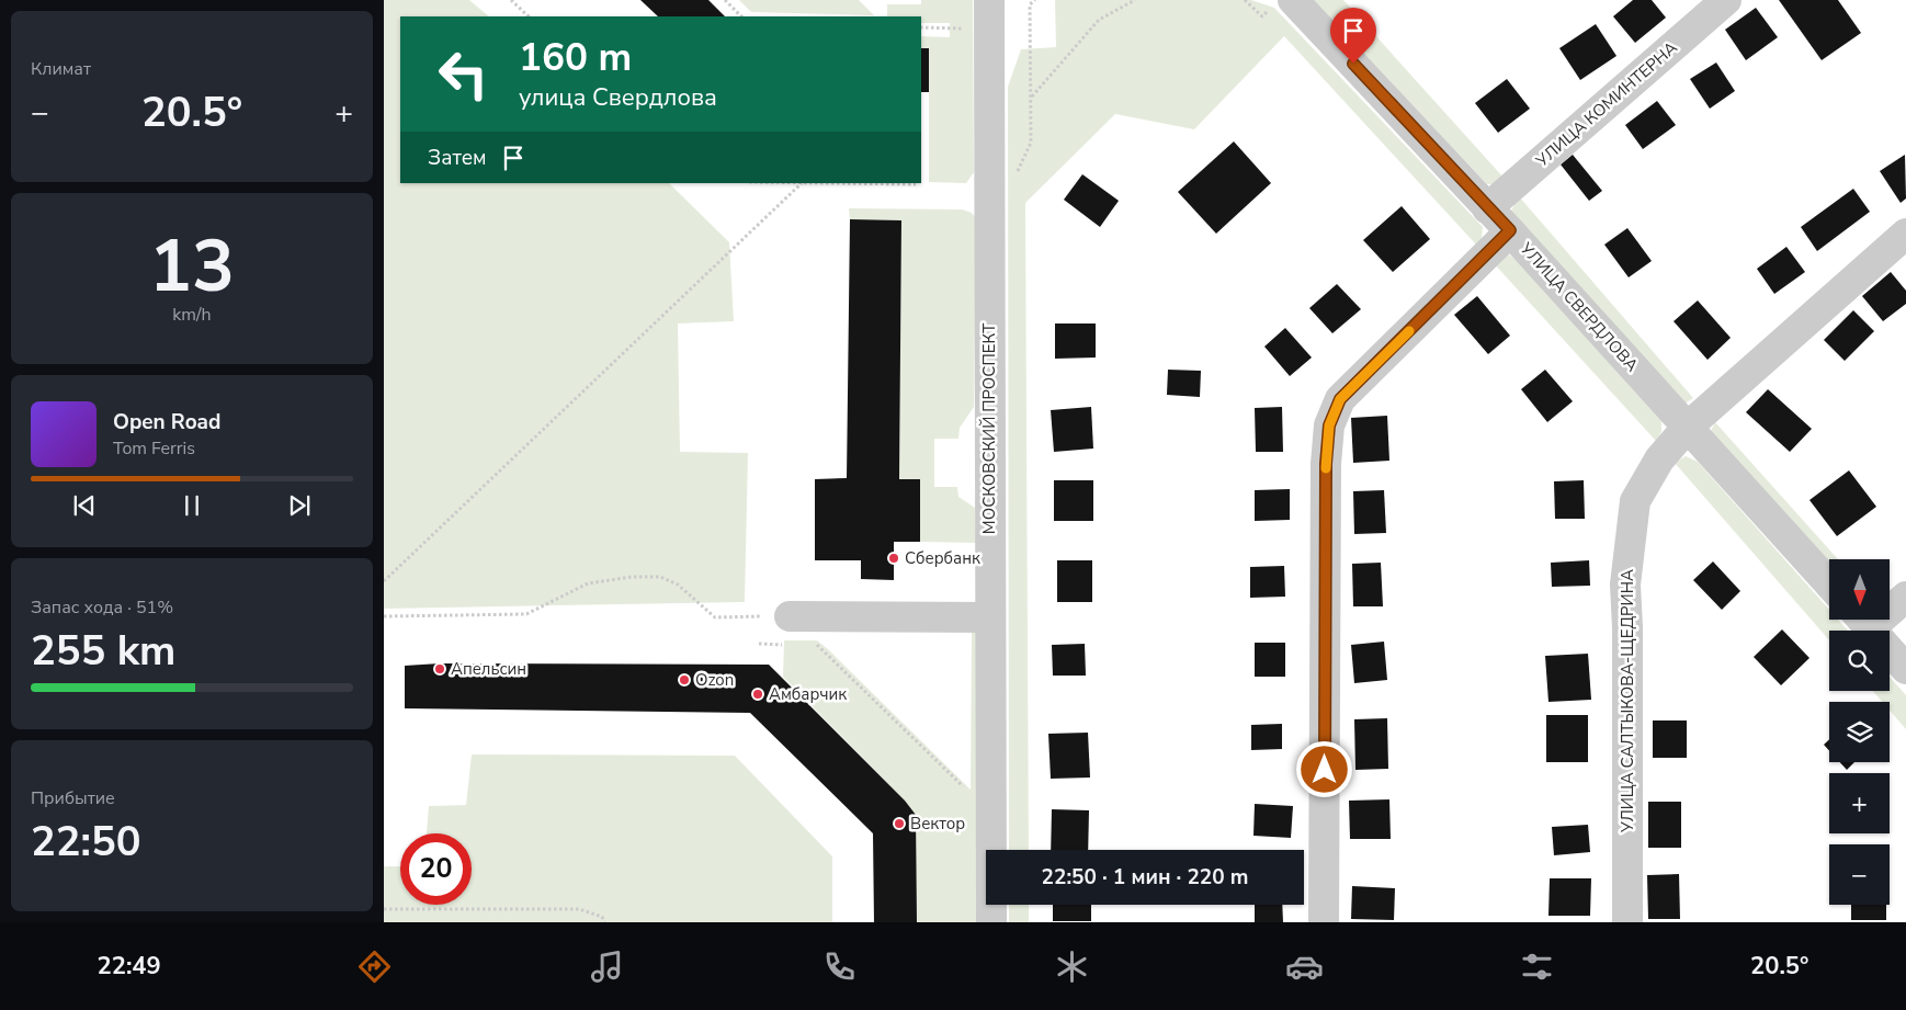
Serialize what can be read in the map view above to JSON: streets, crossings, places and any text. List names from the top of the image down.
{
  "streets": {
    "street": [
      "УЛИЦА КОМИНТЕРНА",
      "УЛИЦА СВЕРДЛОВА",
      "МОСКОВСКИЙ ПРОСПЕКТ",
      "УЛИЦА САЛТЫКОВА-ЩЕДРИНА"
    ]
  },
  "crossings": [
    ["УЛИЦА КОМИНТЕРНА", "УЛИЦА СВЕРДЛОВА"],
    ["УЛИЦА СВЕРДЛОВА", "УЛИЦА САЛТЫКОВА-ЩЕДРИНА"]
  ],
  "places": [
    "Сбербанк",
    "Апельсин",
    "Ozon",
    "Амбарчик",
    "Вектор"
  ],
  "north": "bottom",
  "page": {
    "tile": [
      "Климат",
      ["13", "km/h"],
      ["Запас хода · 51%", "255 km"],
      ["Прибытие", "22:50"]
    ],
    "turn": ["160 m", "улица Свердлова"],
    "heat": ["−", "20.5°", "+"],
    "then": "Затем",
    "song": ["Open Road", "Tom Ferris"],
    "map_buttons": ["+", "−"],
    "limit": "20",
    "trip": "22:50 · 1 мин · 220 m",
    "tabs": ["22:49", "20.5°"]
  }
}
